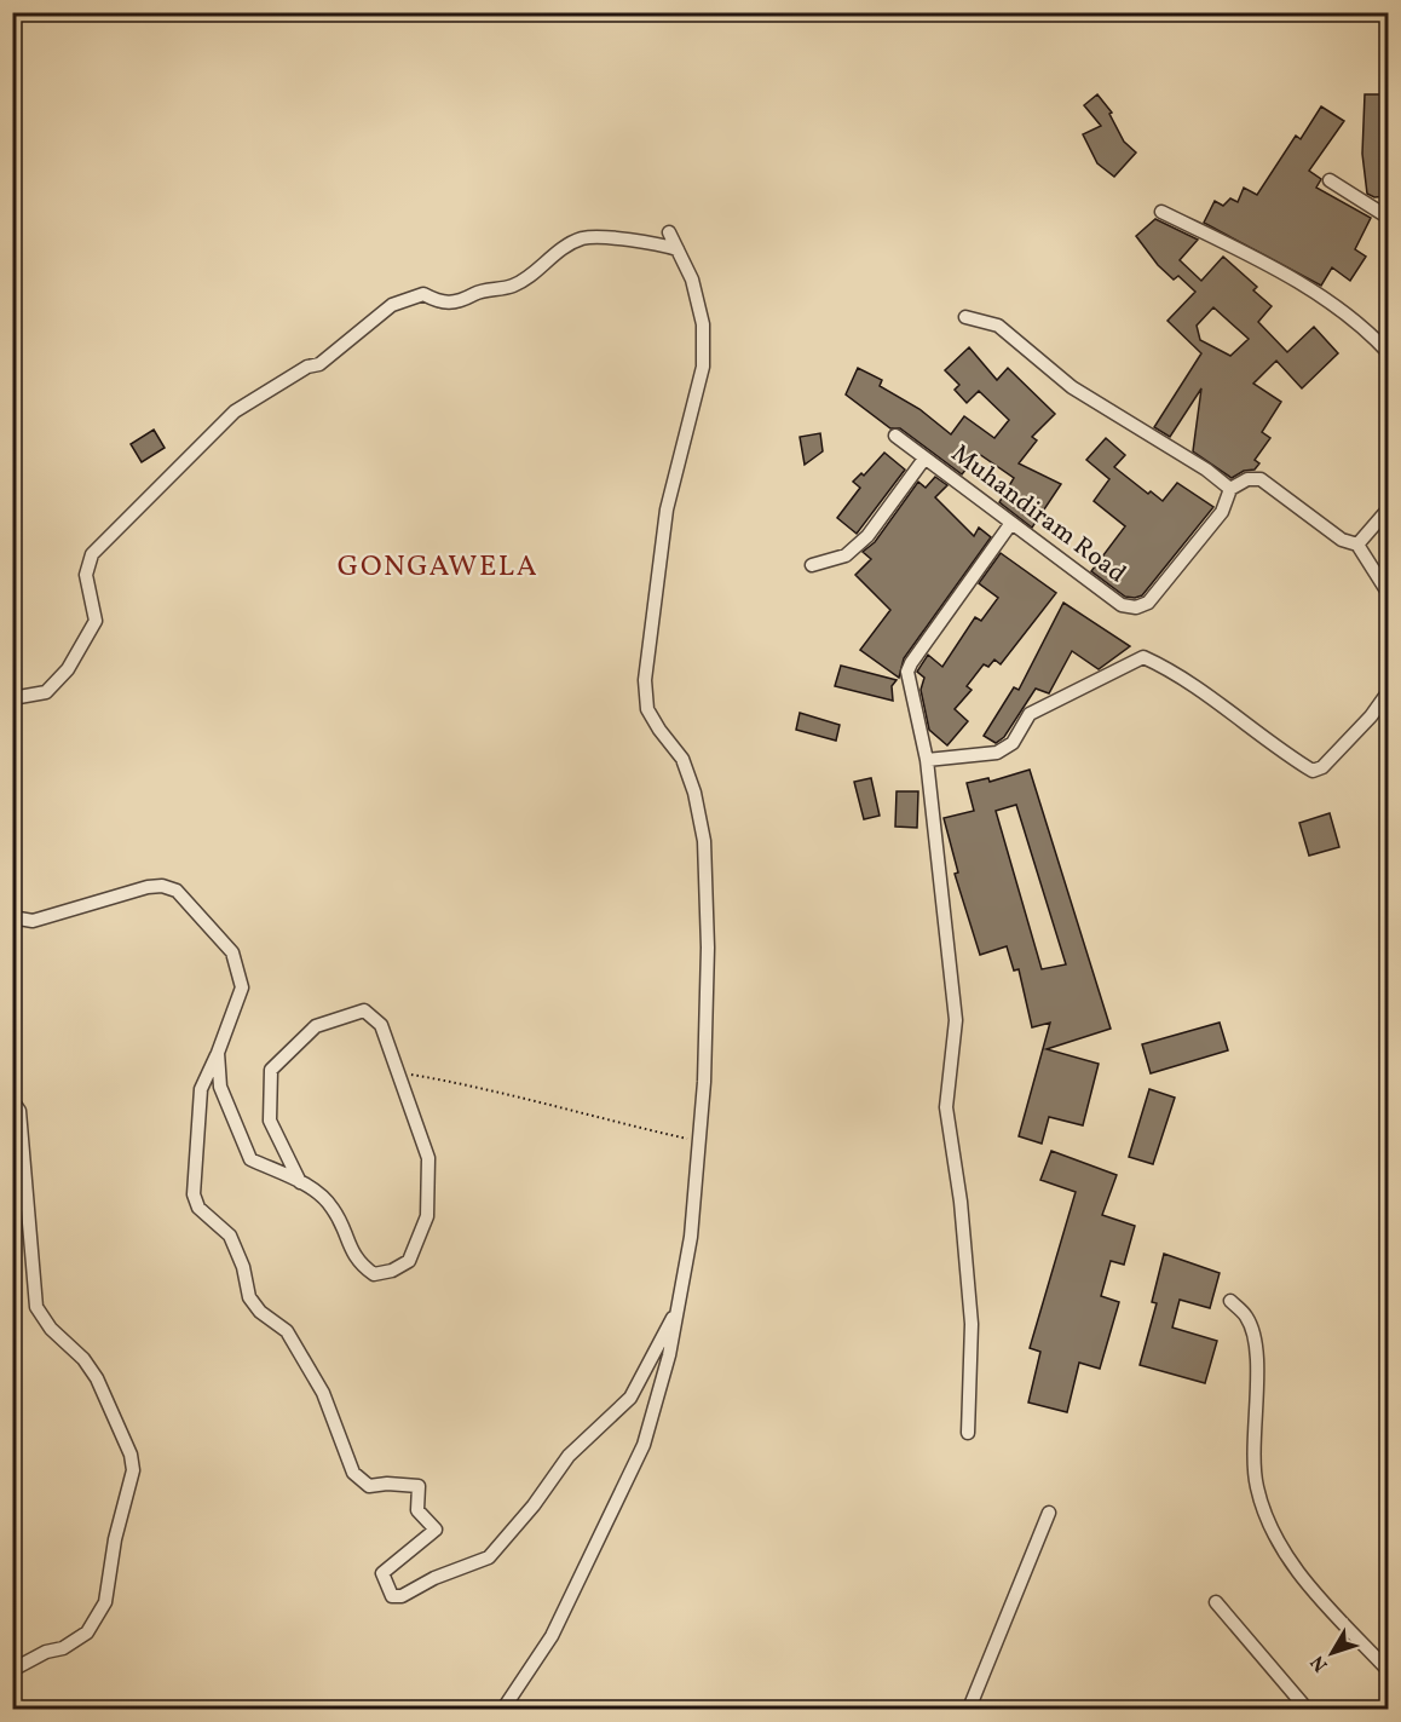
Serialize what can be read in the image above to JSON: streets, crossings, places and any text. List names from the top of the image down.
{
  "streets": {
    "street": ["Muhandiram Road"]
  },
  "districts": ["GONGAWELA"],
  "north": "bottom left"
}
